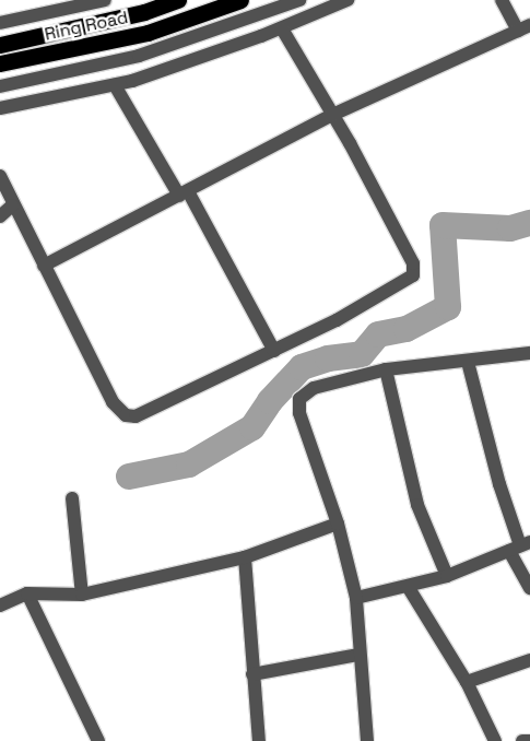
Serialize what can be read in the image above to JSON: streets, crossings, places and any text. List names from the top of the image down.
{
  "streets": {
    "highway": ["Ring Road"]
  }
}
